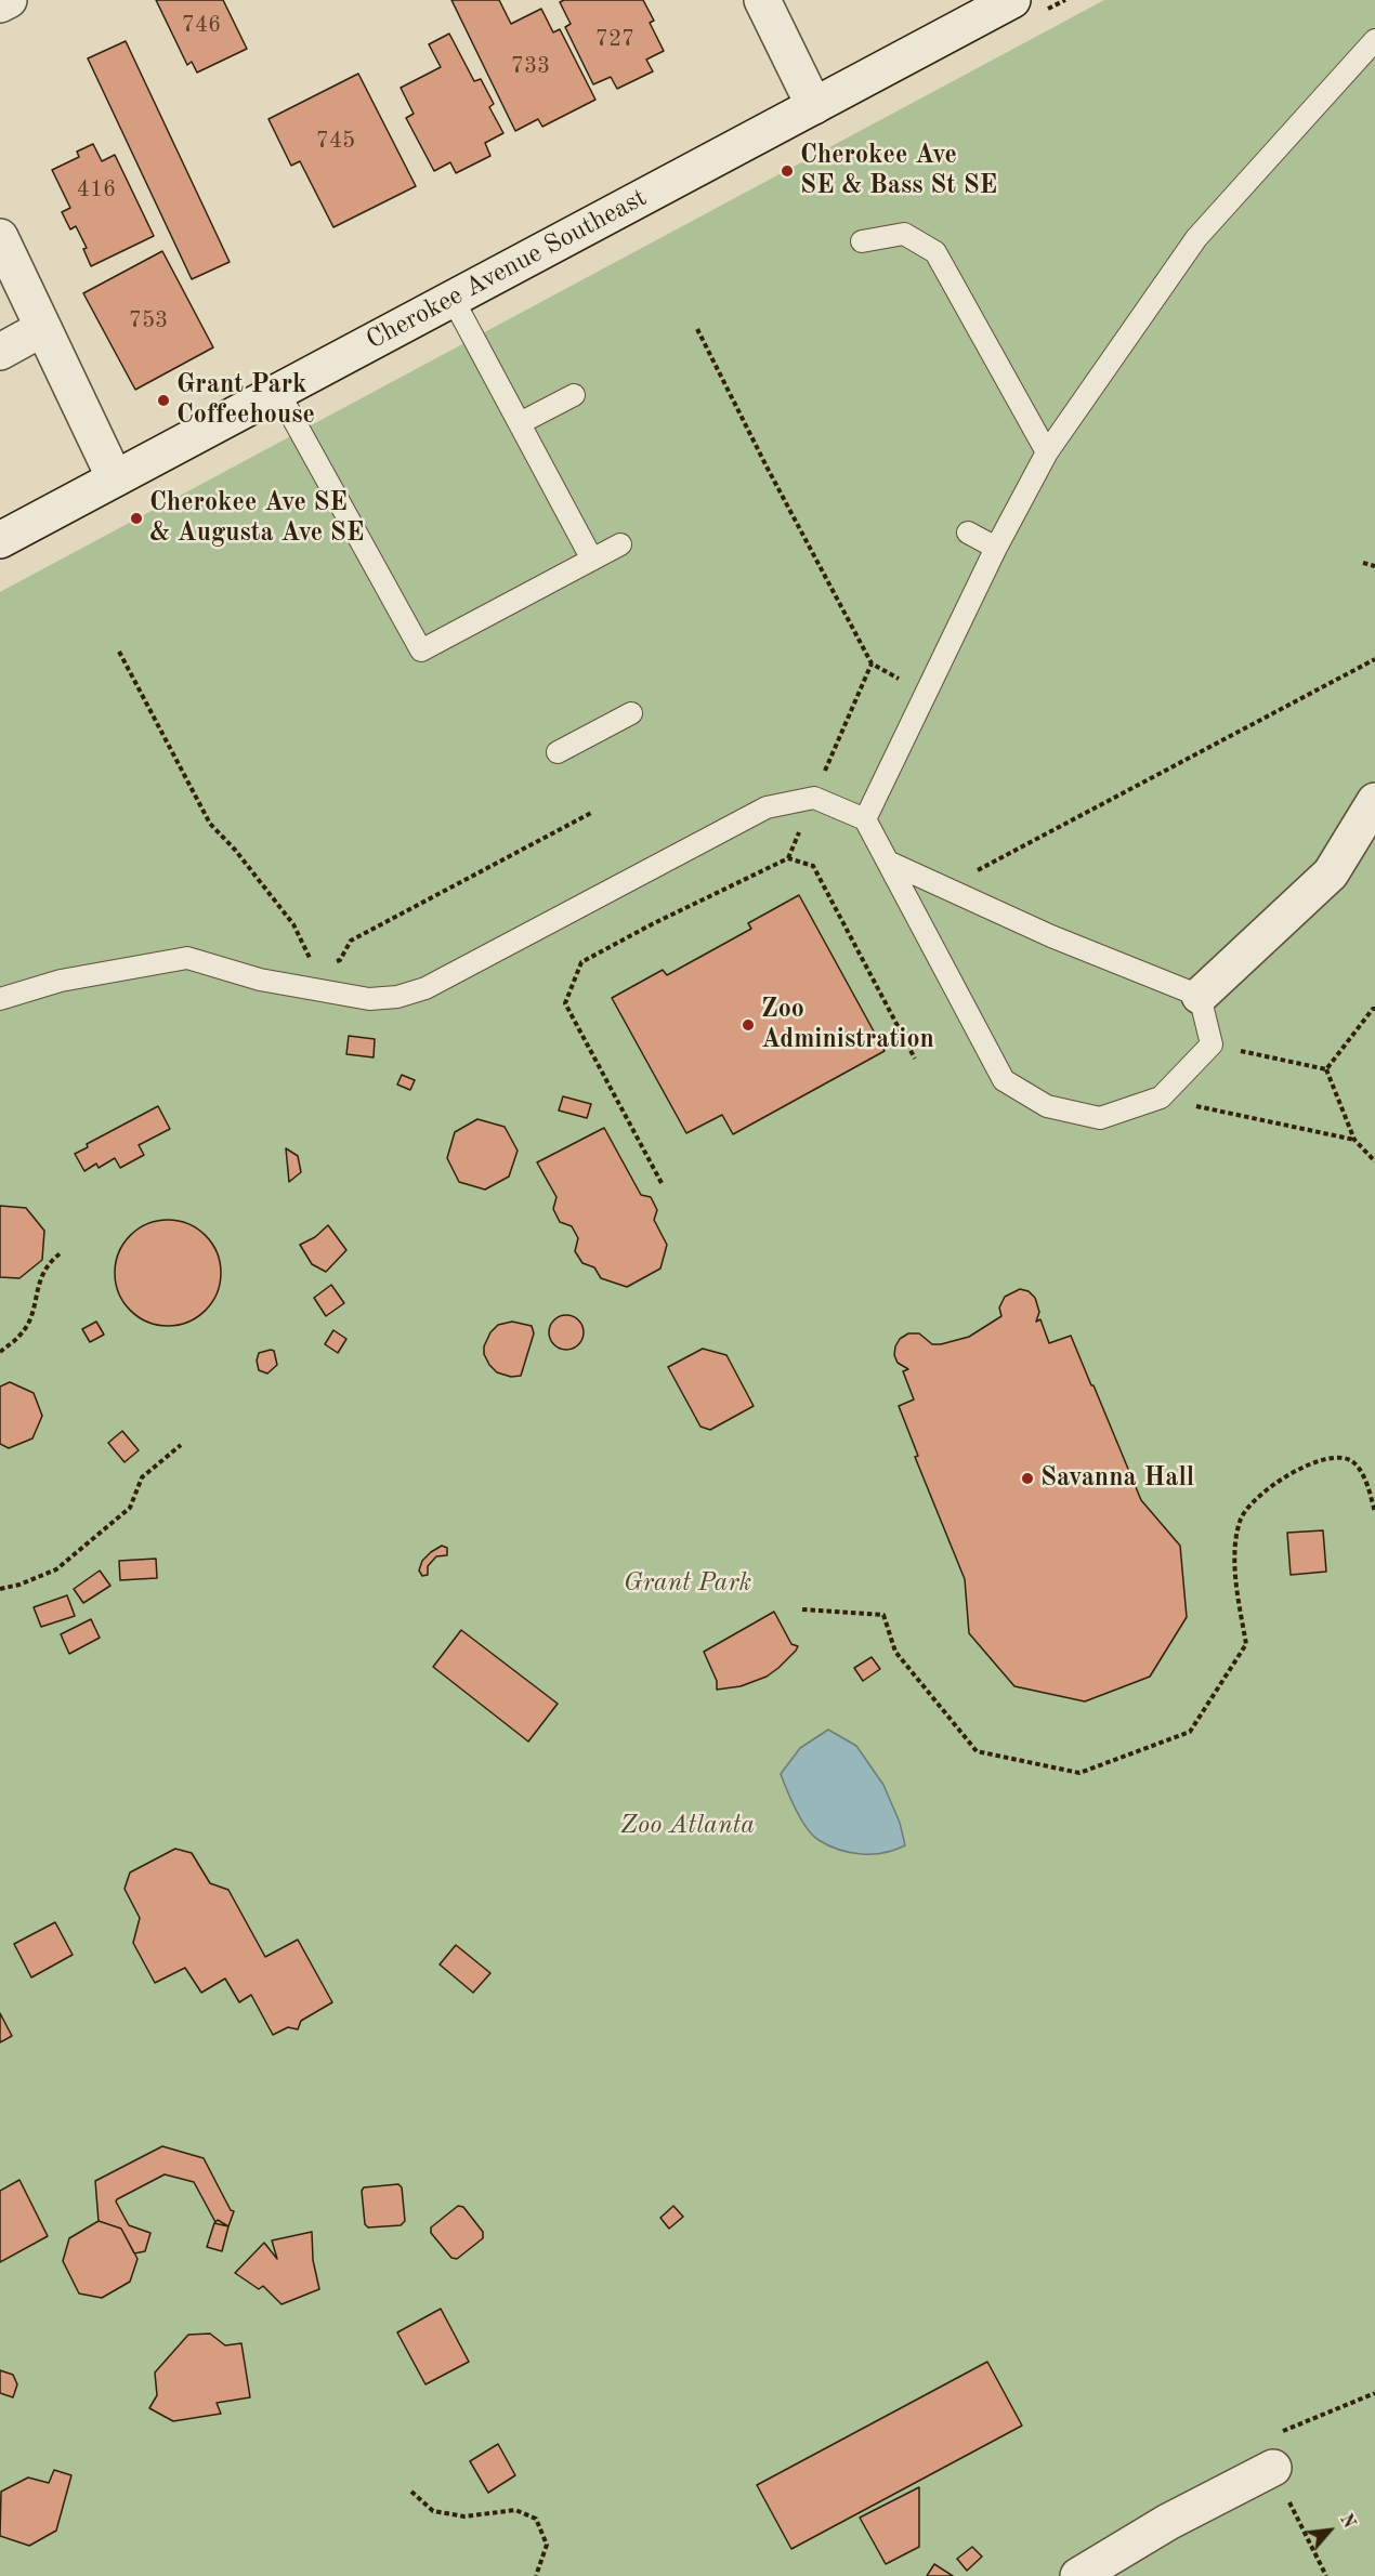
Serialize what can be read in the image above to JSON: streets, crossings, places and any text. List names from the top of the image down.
{
  "streets": {
    "street": ["Cherokee Avenue Southeast"]
  },
  "parks": ["Grant Park", "Zoo Atlanta"],
  "places": [
    "Cherokee Ave SE & Bass St SE",
    "Grant Park Coffeehouse",
    "Cherokee Ave SE & Augusta Ave SE",
    "Zoo Administration",
    "Savanna Hall"
  ],
  "house_numbers": [
    "746",
    "727",
    "733",
    "745",
    "416",
    "753"
  ],
  "north": "top right"
}
